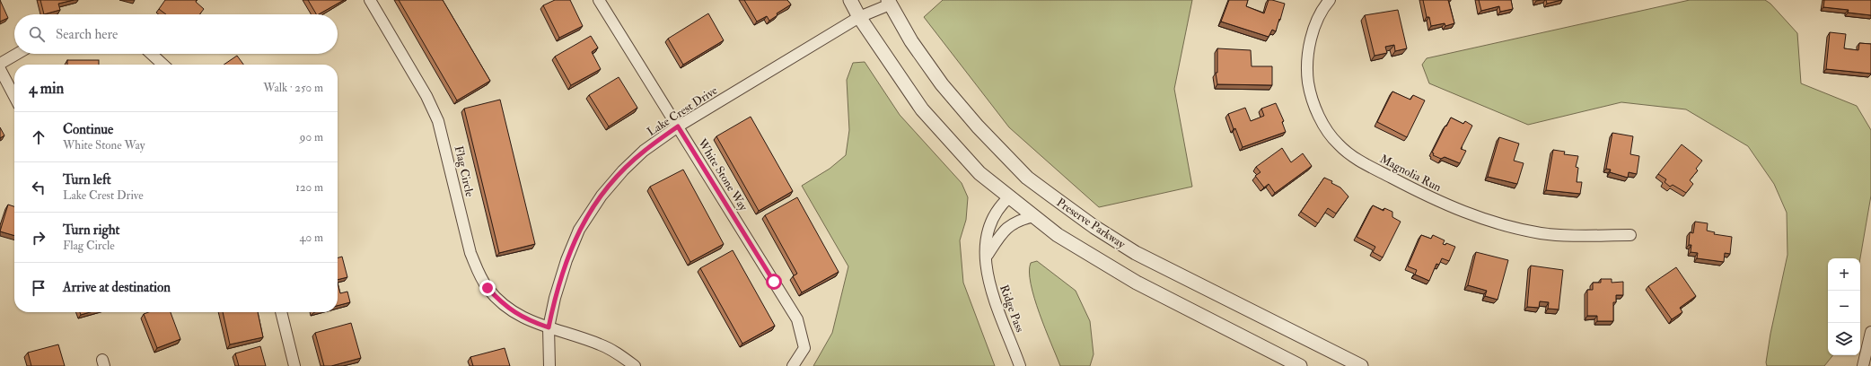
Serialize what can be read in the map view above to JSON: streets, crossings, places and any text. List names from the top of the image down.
{
  "streets": {
    "street": [
      "Lake Crest Drive",
      "Flag Circle",
      "Magnolia Run",
      "White Stone Way",
      "Preserve Parkway",
      "Ridge Pass"
    ]
  },
  "crossings": [
    ["Lake Crest Drive", "Flag Circle"],
    ["Lake Crest Drive", "White Stone Way"],
    ["Lake Crest Drive", "Preserve Parkway"]
  ],
  "page": {
    "search": "Search here",
    "heading": ["4 min", "Walk · 250 m"],
    "list": [
      ["Continue", "White Stone Way", "90 m"],
      ["Turn left", "Lake Crest Drive", "120 m"],
      ["Turn right", "Flag Circle", "40 m"],
      "Arrive at destination"
    ],
    "map_buttons": ["+", "−"]
  }
}
